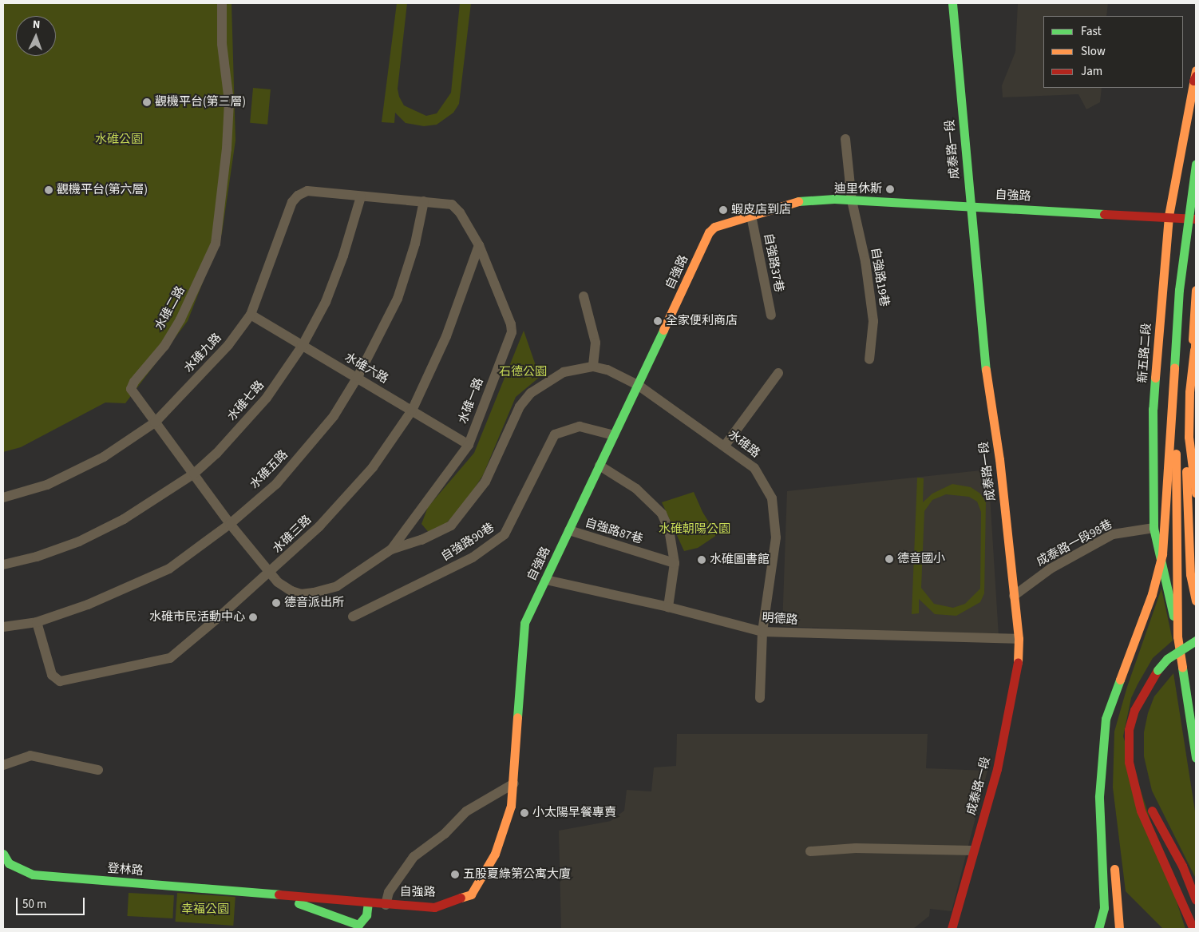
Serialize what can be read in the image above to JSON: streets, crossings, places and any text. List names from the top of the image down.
{
  "streets": {
    "main road": [
      "成泰路一段",
      "自強路",
      "新五路二段",
      "登林路"
    ],
    "street": [
      "自強路37巷",
      "自強路19巷",
      "水碓二路",
      "水碓九路",
      "水碓六路",
      "水碓七路",
      "水碓一路",
      "水碓路",
      "水碓五路",
      "自強路87巷",
      "水碓三路",
      "自強路90巷",
      "成泰路一段98巷",
      "明德路"
    ]
  },
  "crossings": [
    ["成泰路一段", "自強路"],
    ["成泰路一段", "成泰路一段98巷"],
    ["成泰路一段", "明德路"],
    ["自強路", "自強路37巷"],
    ["自強路", "自強路19巷"],
    ["自強路", "新五路二段"],
    ["自強路", "水碓一路"],
    ["自強路", "水碓路"],
    ["自強路", "自強路87巷"],
    ["自強路", "自強路90巷"],
    ["自強路", "明德路"],
    ["自強路", "登林路"],
    ["水碓二路", "水碓九路"],
    ["水碓二路", "水碓七路"],
    ["水碓二路", "水碓一路"],
    ["水碓二路", "水碓五路"],
    ["水碓二路", "水碓三路"],
    ["水碓九路", "水碓六路"],
    ["水碓九路", "水碓七路"],
    ["新五路二段", "成泰路一段98巷"],
    ["水碓六路", "水碓七路"],
    ["水碓六路", "水碓一路"],
    ["水碓六路", "水碓五路"],
    ["水碓六路", "水碓三路"],
    ["水碓一路", "水碓路"],
    ["水碓一路", "水碓五路"],
    ["水碓一路", "水碓三路"],
    ["水碓路", "明德路"],
    ["水碓五路", "水碓三路"]
  ],
  "parks": [
    "水碓公園",
    "石德公園",
    "水碓朝陽公園",
    "幸福公園"
  ],
  "places": [
    "觀機平台(第三層)",
    "迪里休斯",
    "觀機平台(第六層)",
    "蝦皮店到店",
    "全家便利商店",
    "德音國小",
    "水碓圖書館",
    "德音派出所",
    "水碓市民活動中心",
    "小太陽早餐專賣",
    "五股夏綠第公寓大廈"
  ],
  "legend": ["Fast", "Slow", "Jam"],
  "scale_bar": "50 m",
  "north": "top"
}
